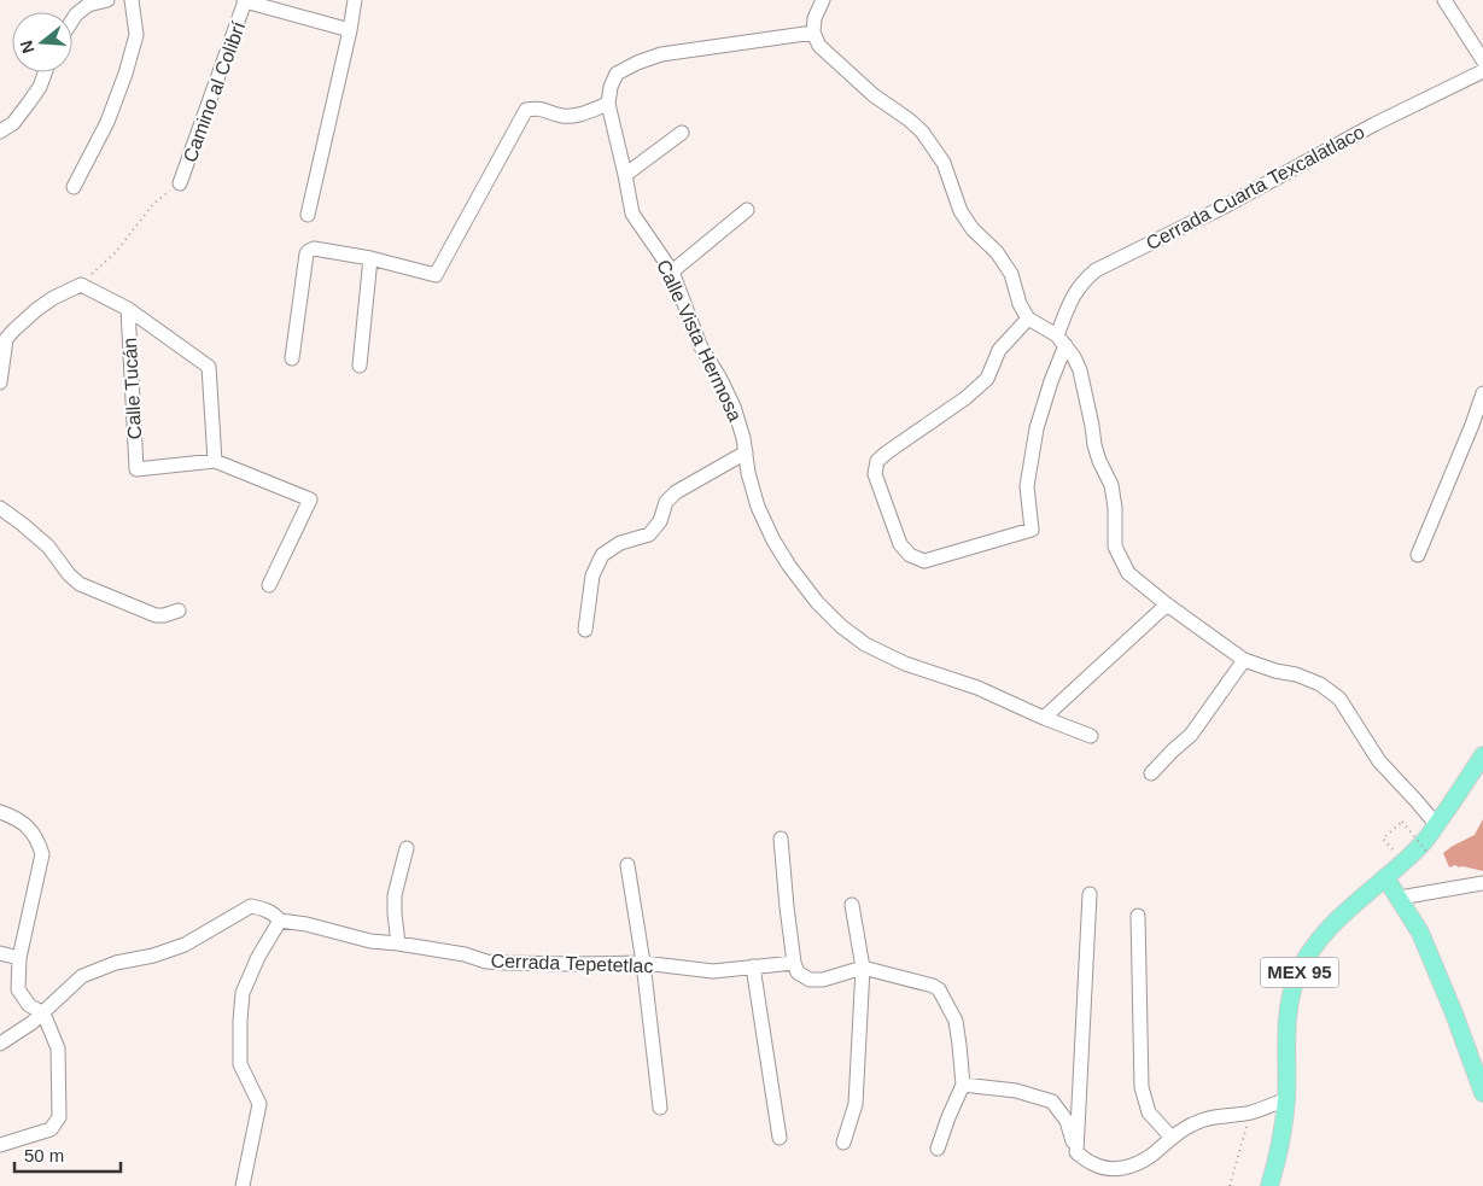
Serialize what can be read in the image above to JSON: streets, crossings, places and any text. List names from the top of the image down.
{
  "streets": {
    "main road": ["MEX 95"],
    "street": [
      "Camino al Colibrí",
      "Cerrada Cuarta Texcalatlaco",
      "Calle Vista Hermosa",
      "Calle Tucán",
      "Cerrada Tepetetlac"
    ]
  },
  "scale_bar": "50 m",
  "north": "left"
}
